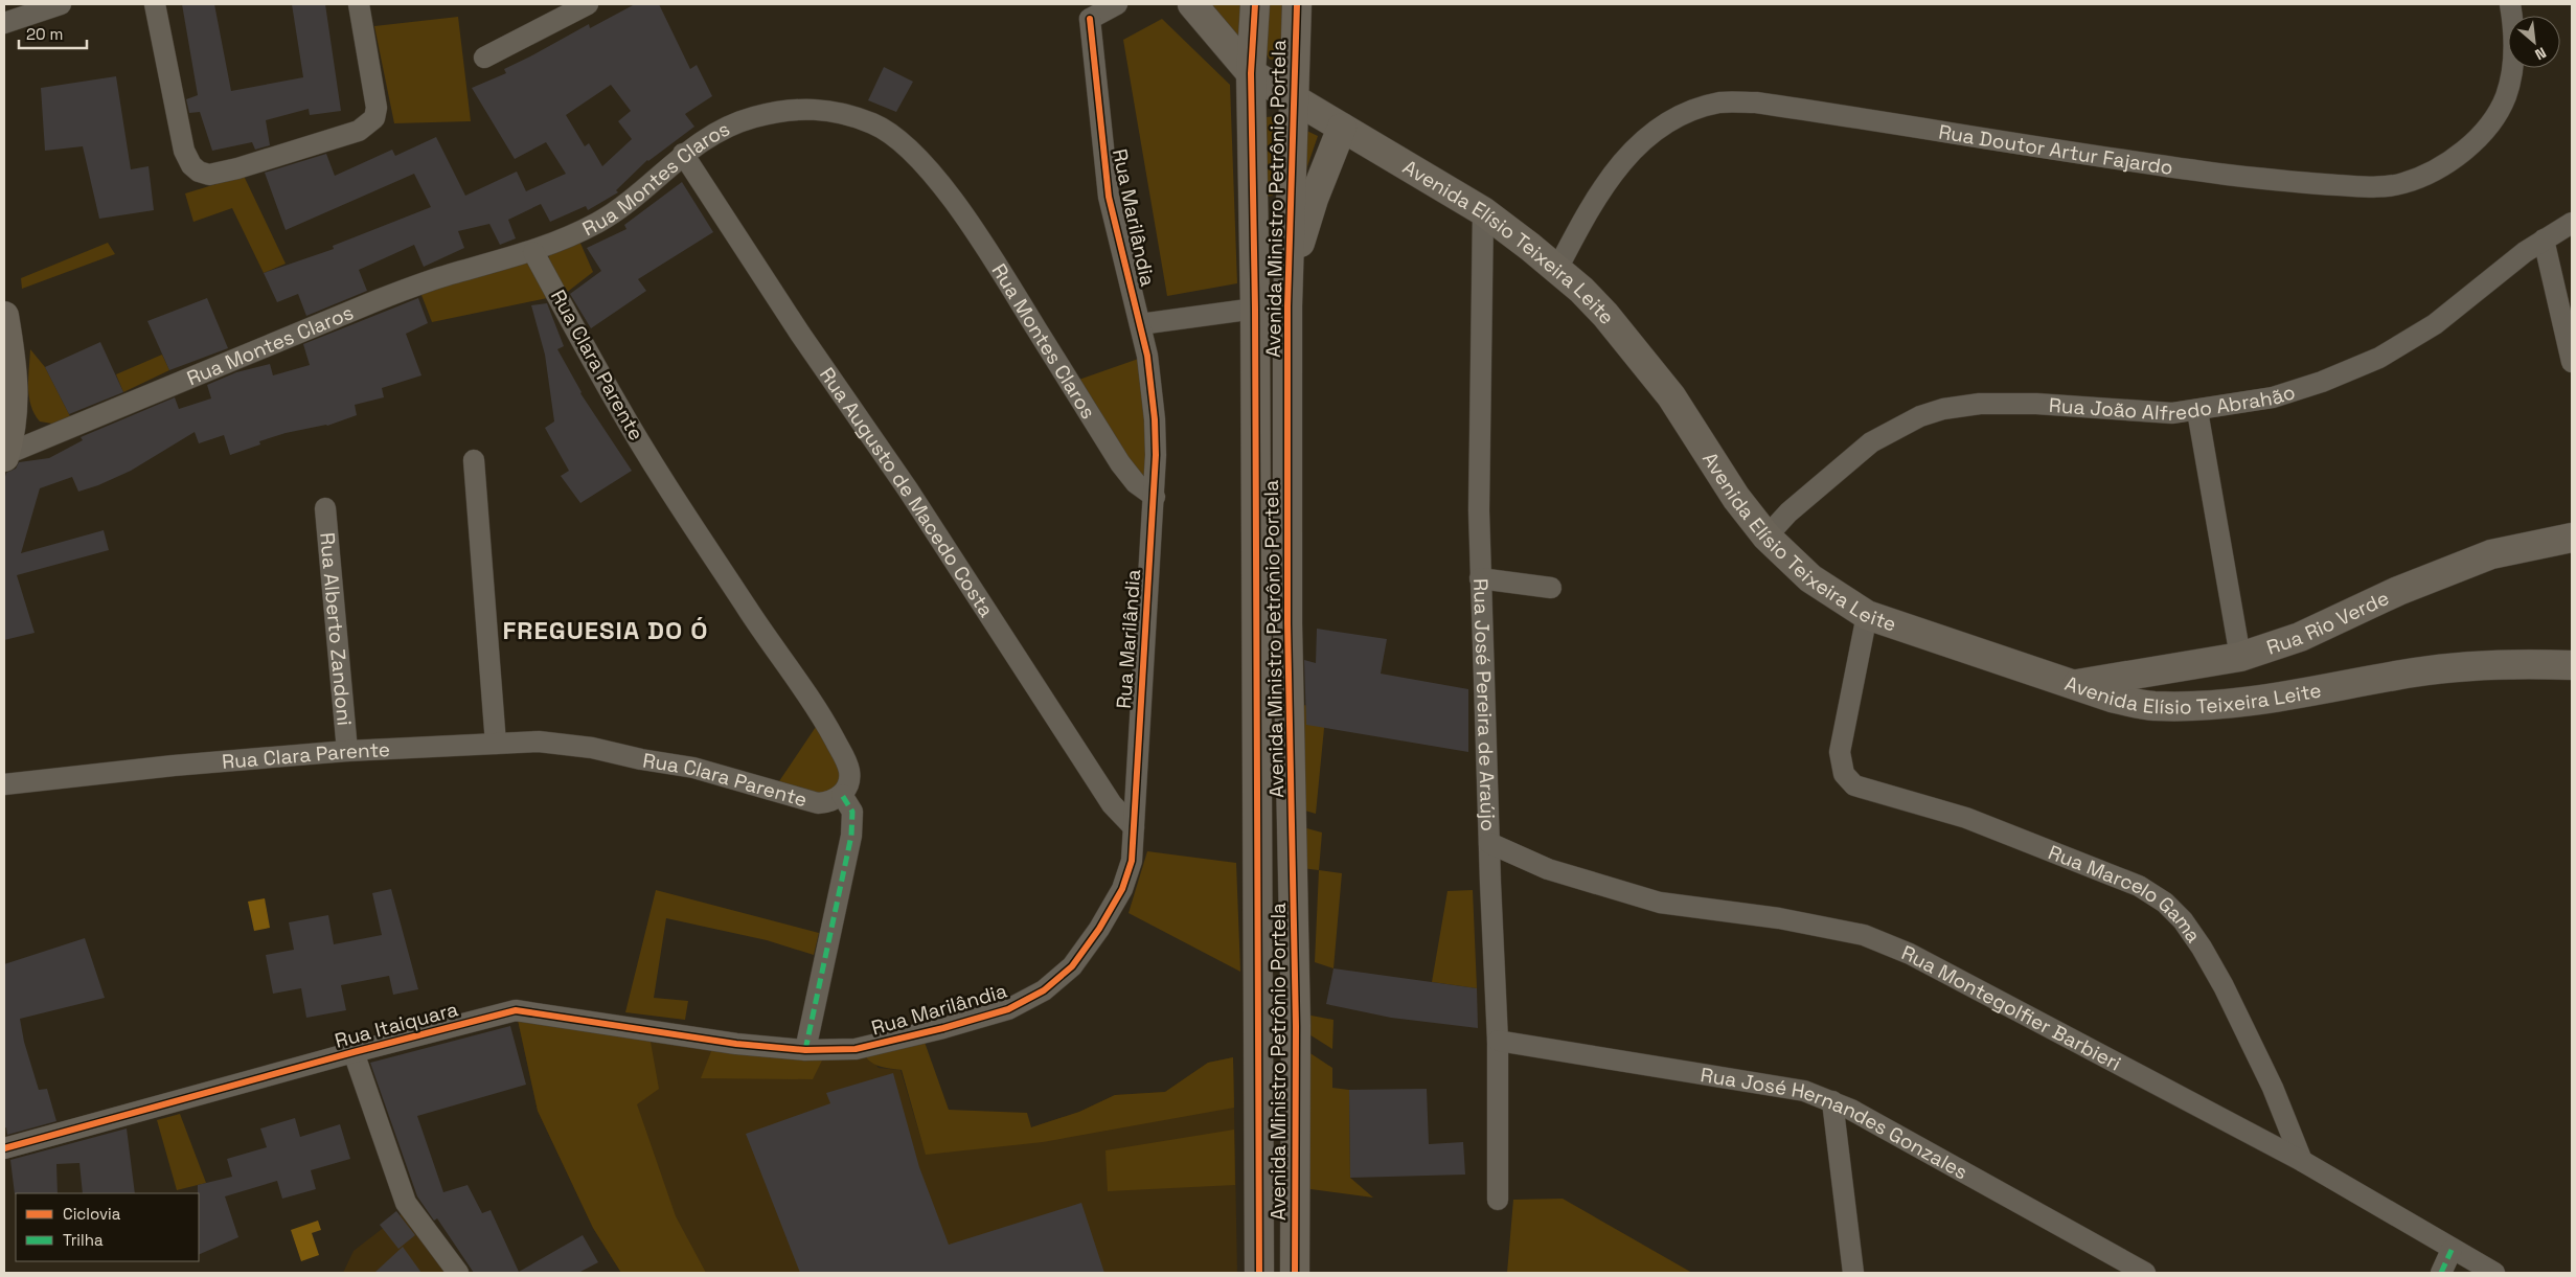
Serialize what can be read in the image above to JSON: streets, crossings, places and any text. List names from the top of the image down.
{
  "streets": {
    "street": [
      "Rua Doutor Artur Fajardo",
      "Rua Montes Claros",
      "Avenida Ministro Petrônio Portela",
      "Rua Marilândia",
      "Avenida Elísio Teixeira Leite",
      "Rua Clara Parente",
      "Rua João Alfredo Abrahão",
      "Rua Augusto de Macedo Costa",
      "Rua Rio Verde",
      "Rua Alberto Zandoni",
      "Rua José Pereira de Araújo",
      "Rua Marcelo Gama",
      "Rua Montegolfier Barbieri",
      "Rua Itaiquara",
      "Rua José Hernandes Gonzales"
    ]
  },
  "crossings": [
    ["Rua Doutor Artur Fajardo", "Avenida Elísio Teixeira Leite"],
    ["Rua Montes Claros", "Rua Marilândia"],
    ["Rua Montes Claros", "Rua Clara Parente"],
    ["Rua Montes Claros", "Rua Augusto de Macedo Costa"],
    ["Avenida Ministro Petrônio Portela", "Avenida Elísio Teixeira Leite"],
    ["Rua Marilândia", "Rua Augusto de Macedo Costa"],
    ["Rua Marilândia", "Rua Itaiquara"],
    ["Avenida Elísio Teixeira Leite", "Rua João Alfredo Abrahão"],
    ["Avenida Elísio Teixeira Leite", "Rua Rio Verde"],
    ["Avenida Elísio Teixeira Leite", "Rua José Pereira de Araújo"],
    ["Avenida Elísio Teixeira Leite", "Rua Marcelo Gama"],
    ["Rua Clara Parente", "Rua Alberto Zandoni"],
    ["Rua José Pereira de Araújo", "Rua Montegolfier Barbieri"],
    ["Rua José Pereira de Araújo", "Rua José Hernandes Gonzales"],
    ["Rua Marcelo Gama", "Rua Montegolfier Barbieri"]
  ],
  "districts": ["FREGUESIA DO Ó"],
  "legend": ["Ciclovia", "Trilha"],
  "scale_bar": "20 m",
  "north": "bottom right"
}
